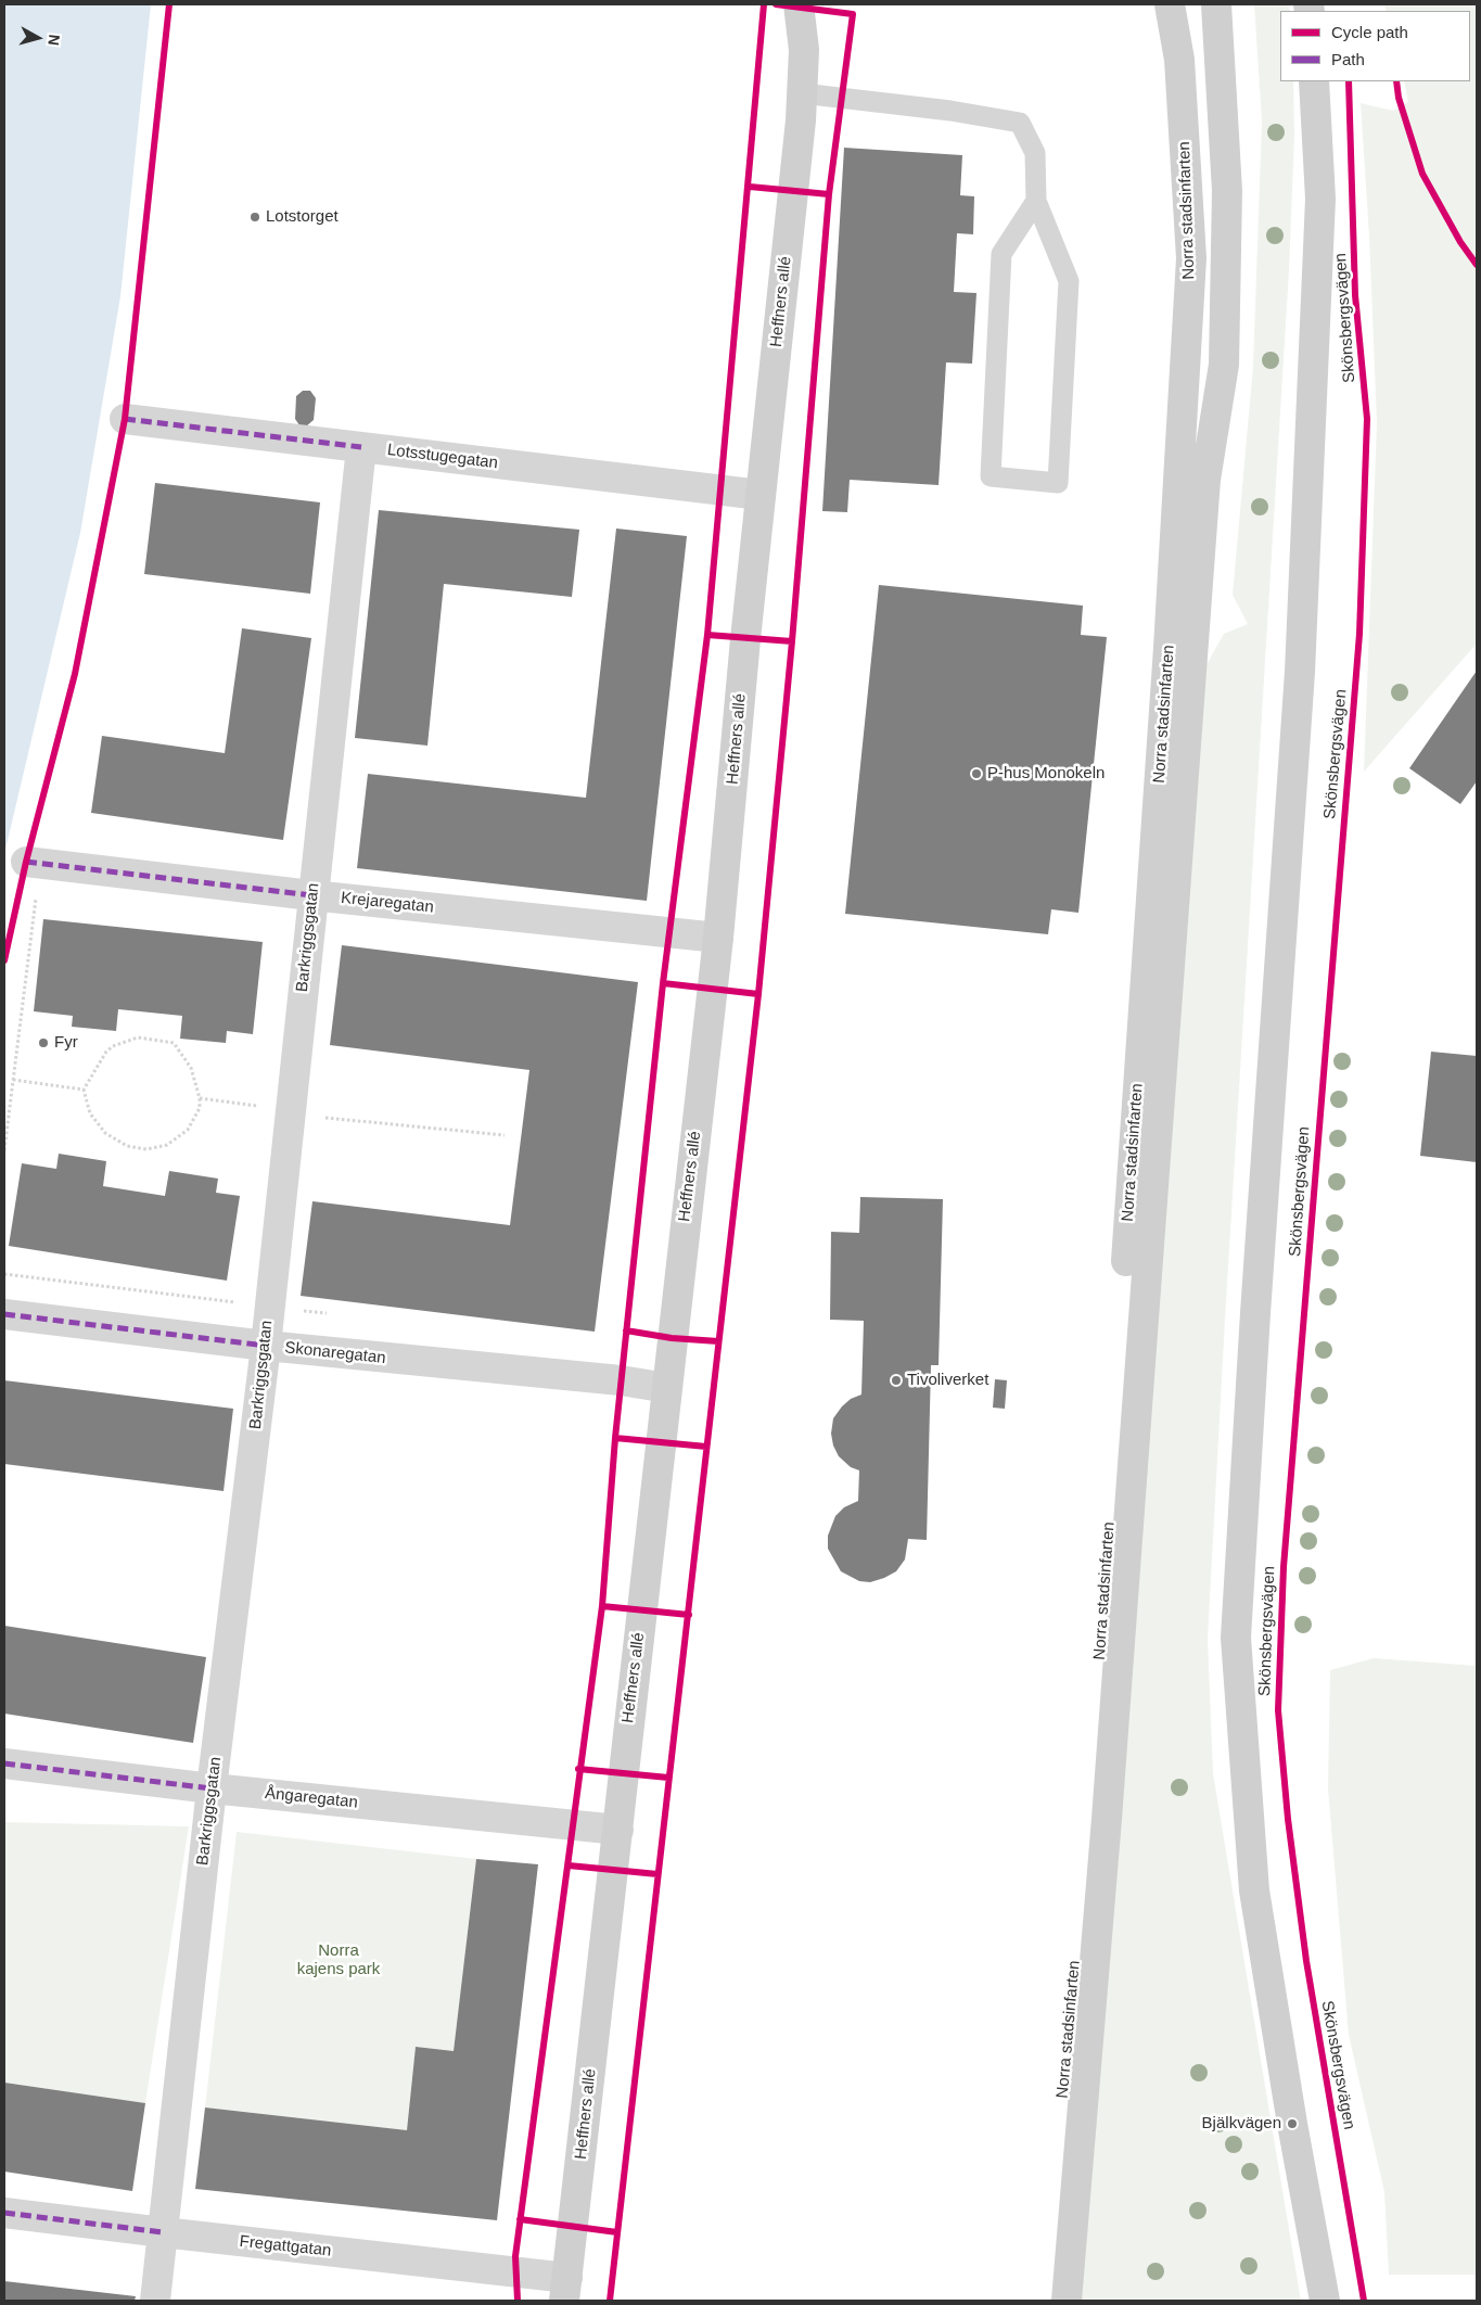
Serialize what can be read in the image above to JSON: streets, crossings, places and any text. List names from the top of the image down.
{
  "streets": {
    "main road": ["Norra stadsinfarten", "Heffners allé", "Skönsbergsvägen"],
    "street": [
      "Lotsstugegatan",
      "Krejaregatan",
      "Barkriggsgatan",
      "Skonaregatan",
      "Ångaregatan",
      "Fregattgatan"
    ]
  },
  "crossings": [
    ["Heffners allé", "Lotsstugegatan"],
    ["Heffners allé", "Krejaregatan"],
    ["Heffners allé", "Skonaregatan"],
    ["Heffners allé", "Ångaregatan"],
    ["Heffners allé", "Fregattgatan"],
    ["Lotsstugegatan", "Barkriggsgatan"],
    ["Krejaregatan", "Barkriggsgatan"],
    ["Barkriggsgatan", "Skonaregatan"],
    ["Barkriggsgatan", "Ångaregatan"],
    ["Barkriggsgatan", "Fregattgatan"]
  ],
  "parks": ["Norra kajens park"],
  "places": [
    "Lotstorget",
    "P-hus Monokeln",
    "Fyr",
    "Tivoliverket",
    "Bjälkvägen"
  ],
  "legend": ["Cycle path", "Path"],
  "north": "right"
}
